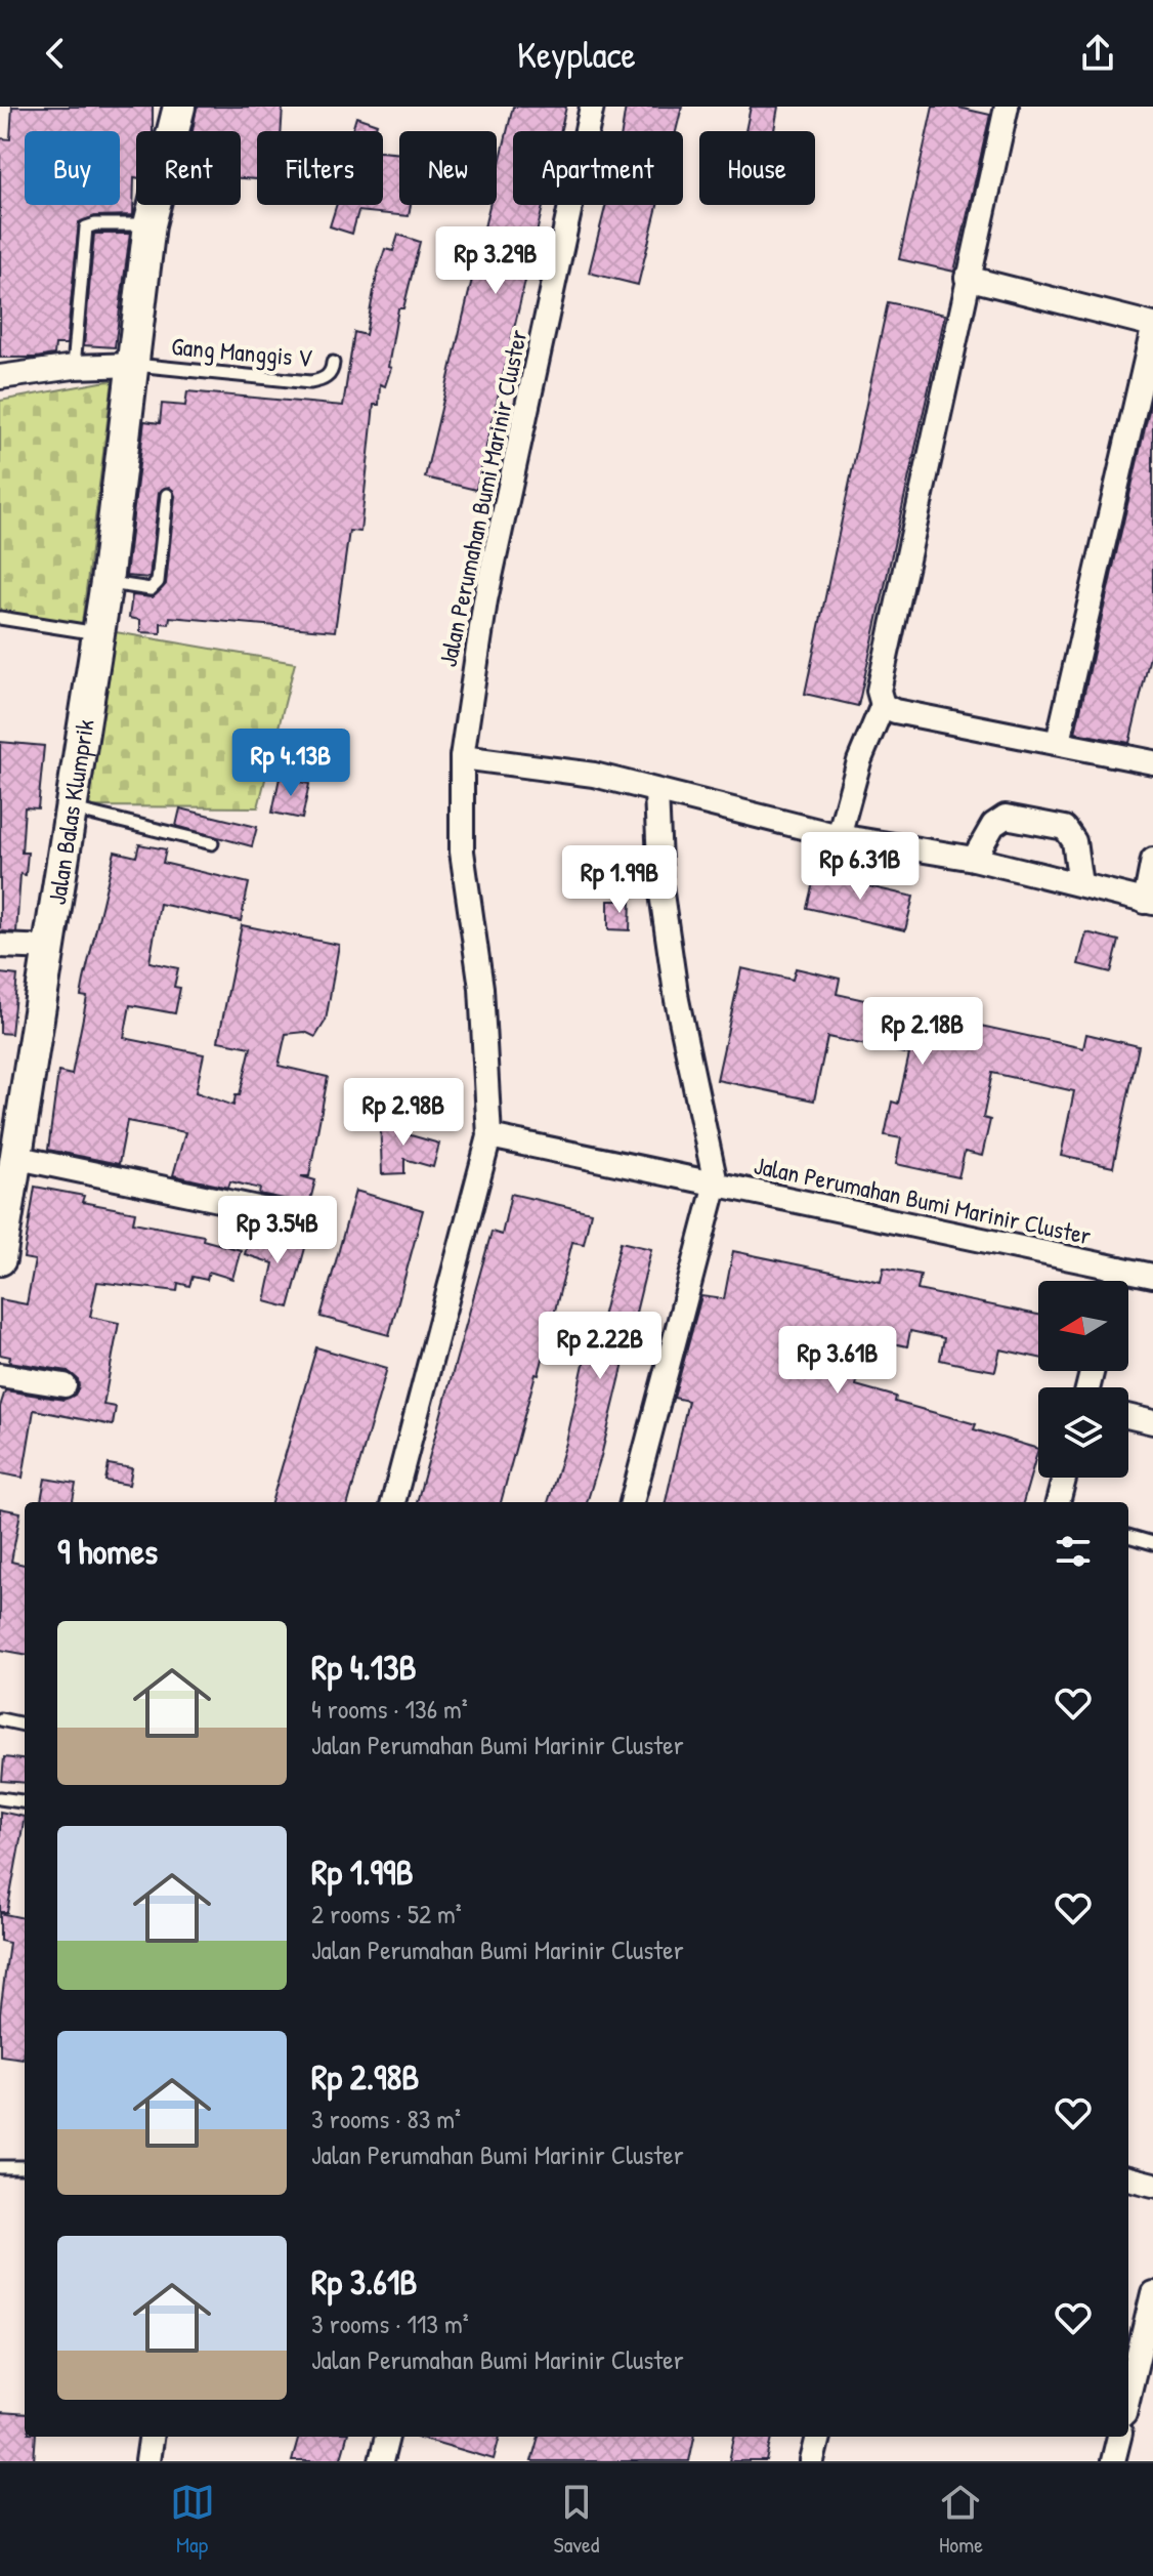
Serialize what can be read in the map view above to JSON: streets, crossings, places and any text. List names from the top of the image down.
{
  "streets": {
    "street": ["Jalan Perumahan Bumi Marinir Cluster", "Jalan Balas Klumprik"],
    "lane": ["Gang Manggis V"]
  },
  "crossings": [
    ["Gang Manggis V", "Jalan Balas Klumprik"]
  ],
  "north": "left",
  "page": {
    "header": "Keyplace",
    "chip": [
      "Buy",
      "Rent",
      "Filters",
      "New",
      "Apartment",
      "House"
    ],
    "price": [
      "Rp 3.29B",
      "Rp 4.13B",
      "Rp 6.31B",
      "Rp 1.99B",
      "Rp 2.18B",
      "Rp 2.98B",
      "Rp 3.54B",
      "Rp 2.22B",
      "Rp 3.61B"
    ],
    "heading": "9 homes",
    "list": [
      {
        "name": "Rp 4.13B",
        "note": "4 rooms · 136 m² · Jalan Perumahan Bumi Marinir Cluster"
      },
      {
        "name": "Rp 1.99B",
        "note": "2 rooms · 52 m² · Jalan Perumahan Bumi Marinir Cluster"
      },
      {
        "name": "Rp 2.98B",
        "note": "3 rooms · 83 m² · Jalan Perumahan Bumi Marinir Cluster"
      },
      {
        "name": "Rp 3.61B",
        "note": "3 rooms · 113 m² · Jalan Perumahan Bumi Marinir Cluster"
      }
    ],
    "tabs": ["Map", "Saved", "Home"]
  }
}
